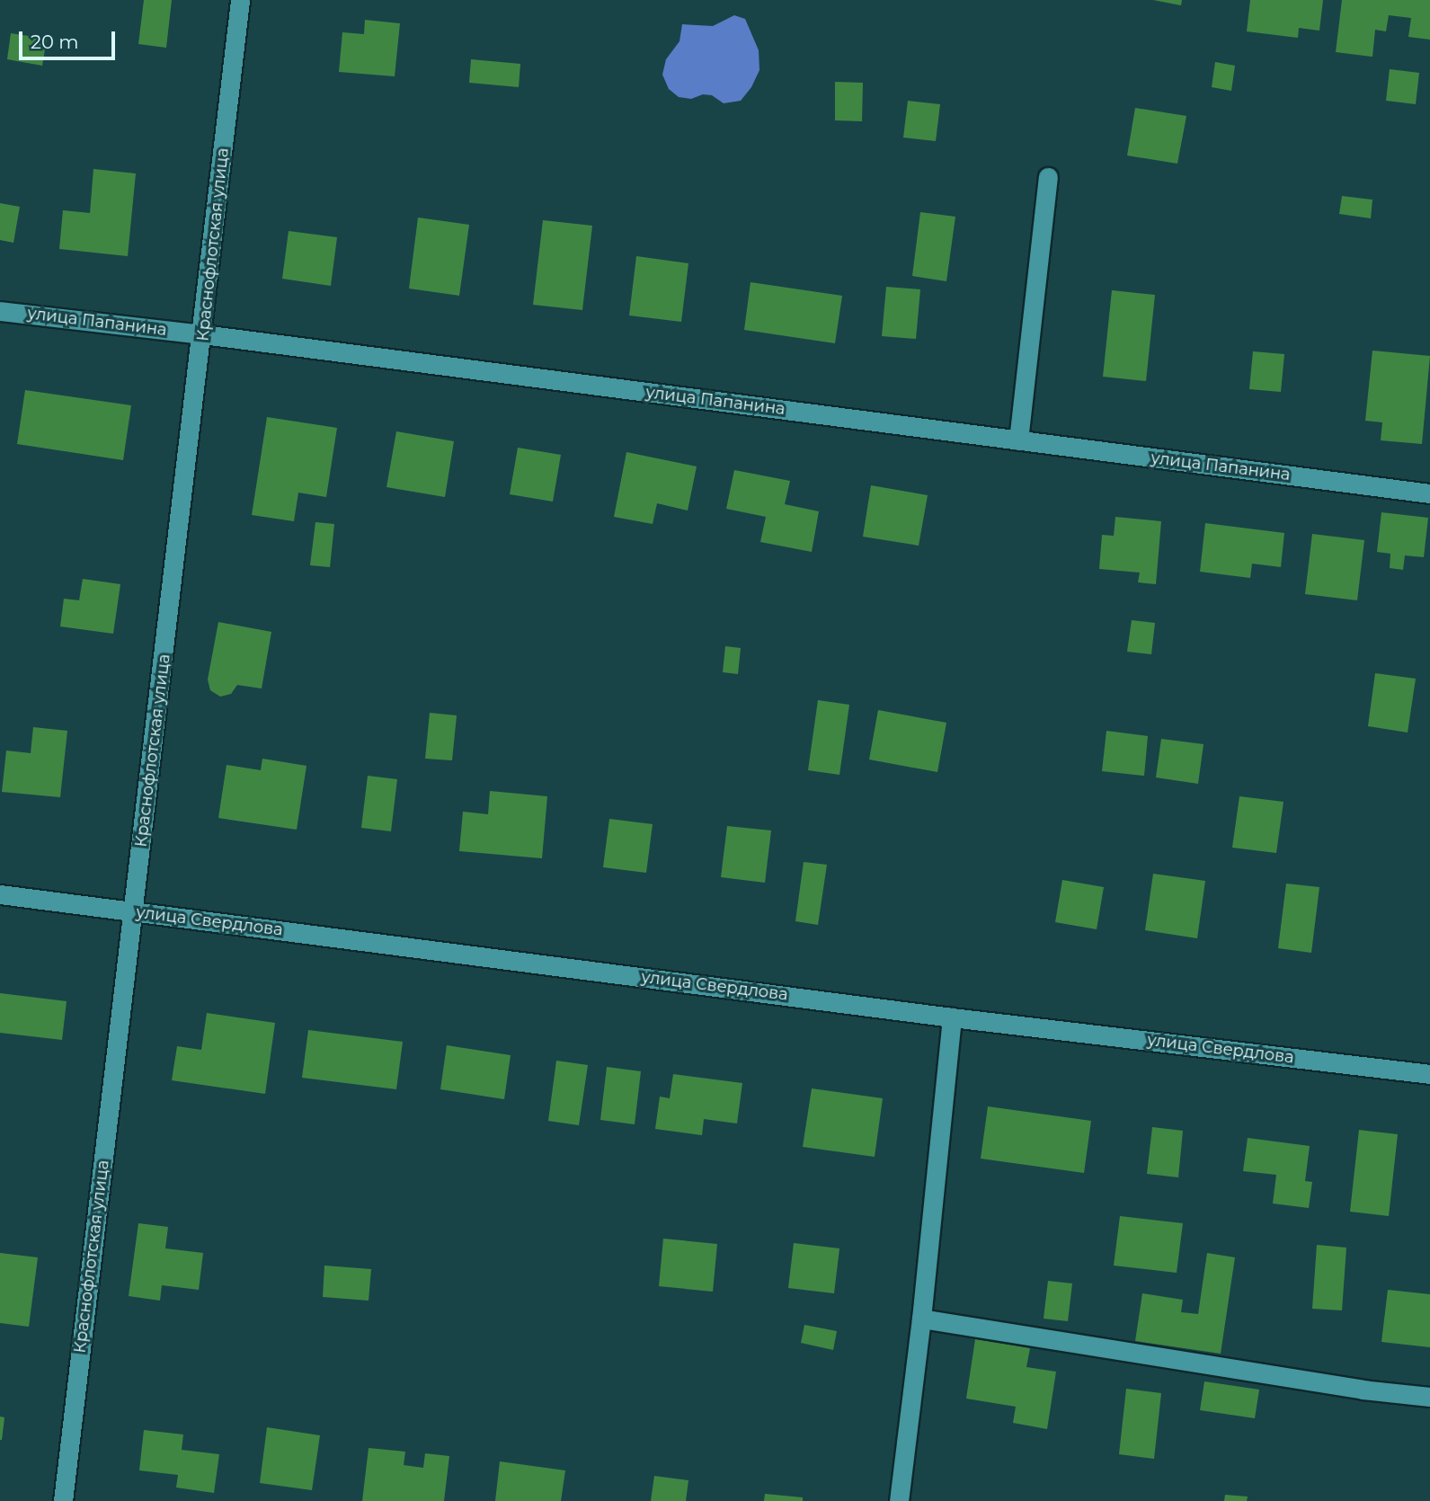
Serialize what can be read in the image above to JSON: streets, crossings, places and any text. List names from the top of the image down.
{
  "streets": {
    "street": ["Краснофлотская улица", "улица Папанина", "улица Свердлова"]
  },
  "crossings": [
    ["Краснофлотская улица", "улица Папанина"],
    ["Краснофлотская улица", "улица Свердлова"]
  ],
  "scale_bar": "20 m"
}
